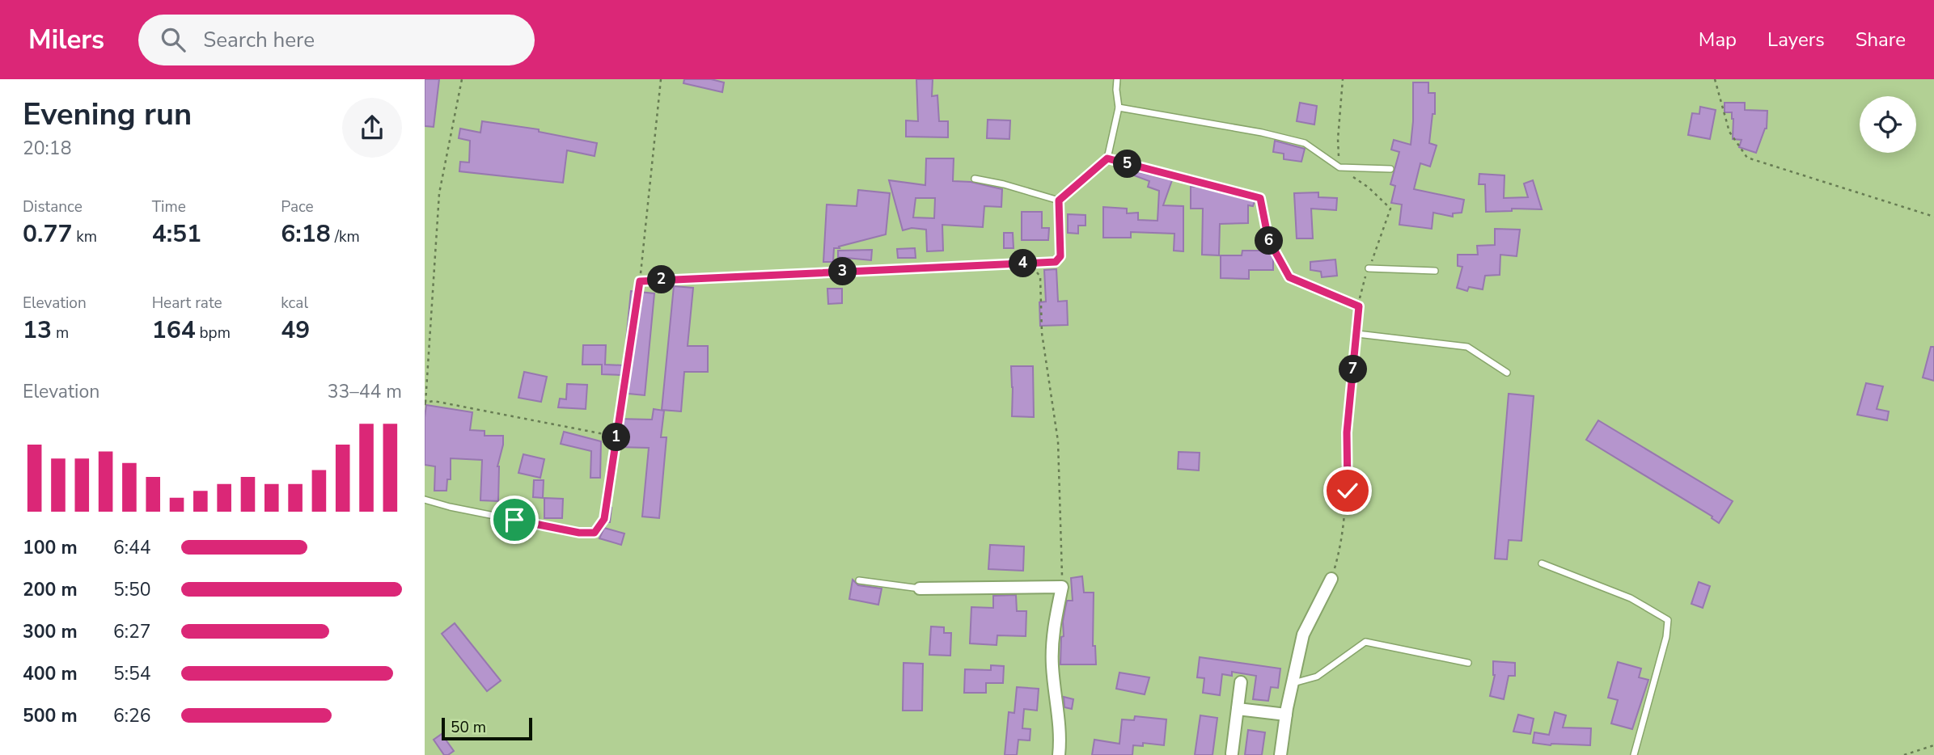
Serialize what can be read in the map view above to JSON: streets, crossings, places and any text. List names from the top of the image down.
{
  "scale_bar": "50 m",
  "page": {
    "header": "Milers",
    "search": "Search here",
    "nav": ["Map", "Layers", "Share"],
    "heading": ["Evening run", "20:18"],
    "pins": [
      "5",
      "6",
      "4",
      "3",
      "2",
      "7",
      "1"
    ],
    "stats": [
      ["Distance", "0.77 km"],
      ["Time", "4:51"],
      ["Pace", "6:18 /km"],
      ["Elevation", "13 m"],
      ["Heart rate", "164 bpm"],
      ["kcal", "49"]
    ],
    "chart": ["Elevation", "33–44 m"],
    "list": [
      {
        "name": "100 m",
        "note": "6:44"
      },
      {
        "name": "200 m",
        "note": "5:50"
      },
      {
        "name": "300 m",
        "note": "6:27"
      },
      {
        "name": "400 m",
        "note": "5:54"
      },
      {
        "name": "500 m",
        "note": "6:26"
      }
    ],
    "scale": "50 m"
  }
}
